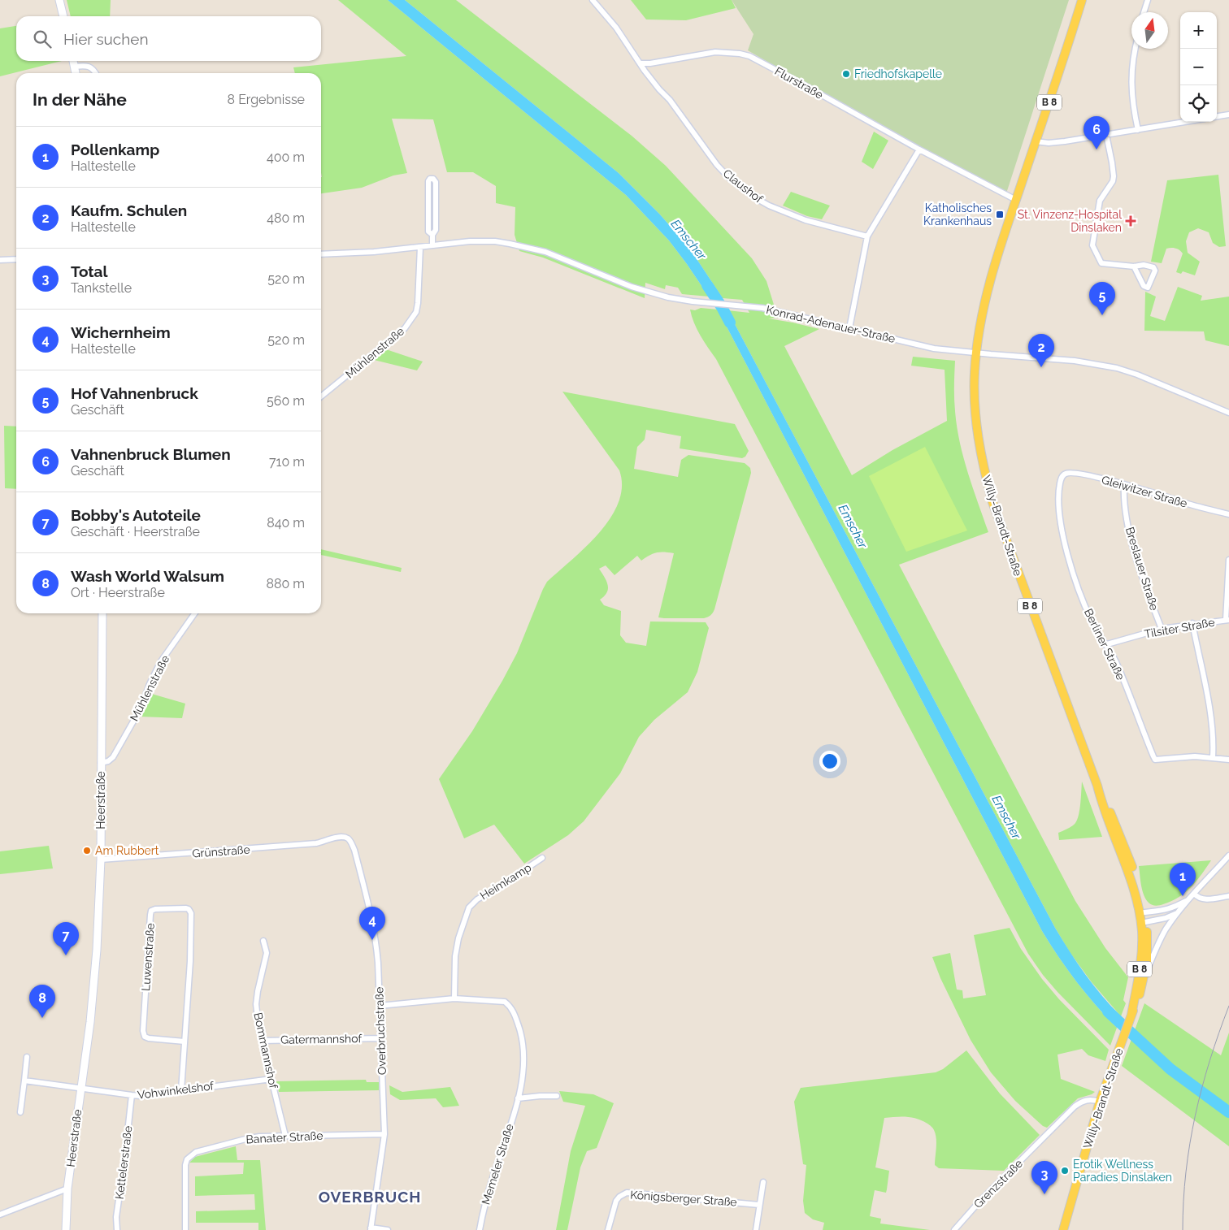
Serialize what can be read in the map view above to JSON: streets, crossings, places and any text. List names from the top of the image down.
{
  "streets": {
    "main road": ["B 8", "Willy-Brandt-Straße", "Heerstraße"],
    "street": [
      "Flurstraße",
      "Claushof",
      "Konrad-Adenauer-Straße",
      "Mühlenstraße",
      "Gleiwitzer Straße",
      "Breslauer Straße",
      "Tilsiter Straße",
      "Berliner Straße",
      "Grünstraße",
      "Heimkamp",
      "Luwenstraße",
      "Overbruchstraße",
      "Gatermannshof",
      "Bommannshof",
      "Vohwinkelshof",
      "Banater Straße",
      "Kettelerstraße",
      "Memeler Straße",
      "Grenzstraße",
      "Königsberger Straße"
    ]
  },
  "crossings": [
    ["Flurstraße", "Claushof"],
    ["Flurstraße", "Willy-Brandt-Straße"],
    ["Konrad-Adenauer-Straße", "Mühlenstraße"],
    ["Konrad-Adenauer-Straße", "Willy-Brandt-Straße"],
    ["Mühlenstraße", "Heerstraße"],
    ["Gleiwitzer Straße", "Breslauer Straße"],
    ["Gleiwitzer Straße", "Berliner Straße"],
    ["Willy-Brandt-Straße", "Grenzstraße"],
    ["Breslauer Straße", "Tilsiter Straße"],
    ["Tilsiter Straße", "Berliner Straße"],
    ["Heerstraße", "Grünstraße"],
    ["Heerstraße", "Vohwinkelshof"],
    ["Grünstraße", "Overbruchstraße"],
    ["Heimkamp", "Memeler Straße"],
    ["Luwenstraße", "Vohwinkelshof"],
    ["Overbruchstraße", "Gatermannshof"],
    ["Overbruchstraße", "Banater Straße"],
    ["Gatermannshof", "Bommannshof"],
    ["Bommannshof", "Vohwinkelshof"],
    ["Bommannshof", "Banater Straße"],
    ["Vohwinkelshof", "Kettelerstraße"]
  ],
  "districts": ["OVERBRUCH"],
  "water": ["Emscher"],
  "places": {
    "other": ["Friedhofskapelle", "Am Rubbert", "Erotik Wellness Paradies Dinslaken"],
    "transit": ["Katholisches Krankenhaus"],
    "health": ["St. Vinzenz-Hospital Dinslaken"]
  },
  "north": "top",
  "page": {
    "map_buttons": ["+", "−"],
    "search": "Hier suchen",
    "heading": ["In der Nähe", "8 Ergebnisse"],
    "pins": [
      "6",
      "5",
      "2",
      "1",
      "4",
      "7",
      "8",
      "3"
    ],
    "list": [
      {
        "mark": "1",
        "name": "Pollenkamp",
        "note": "Haltestelle",
        "value": "400 m"
      },
      {
        "mark": "2",
        "name": "Kaufm. Schulen",
        "note": "Haltestelle",
        "value": "480 m"
      },
      {
        "mark": "3",
        "name": "Total",
        "note": "Tankstelle",
        "value": "520 m"
      },
      {
        "mark": "4",
        "name": "Wichernheim",
        "note": "Haltestelle",
        "value": "520 m"
      },
      {
        "mark": "5",
        "name": "Hof Vahnenbruck",
        "note": "Geschäft",
        "value": "560 m"
      },
      {
        "mark": "6",
        "name": "Vahnenbruck Blumen",
        "note": "Geschäft",
        "value": "710 m"
      },
      {
        "mark": "7",
        "name": "Bobby's Autoteile",
        "note": "Geschäft · Heerstraße",
        "value": "840 m"
      },
      {
        "mark": "8",
        "name": "Wash World Walsum",
        "note": "Ort · Heerstraße",
        "value": "880 m"
      }
    ]
  }
}
